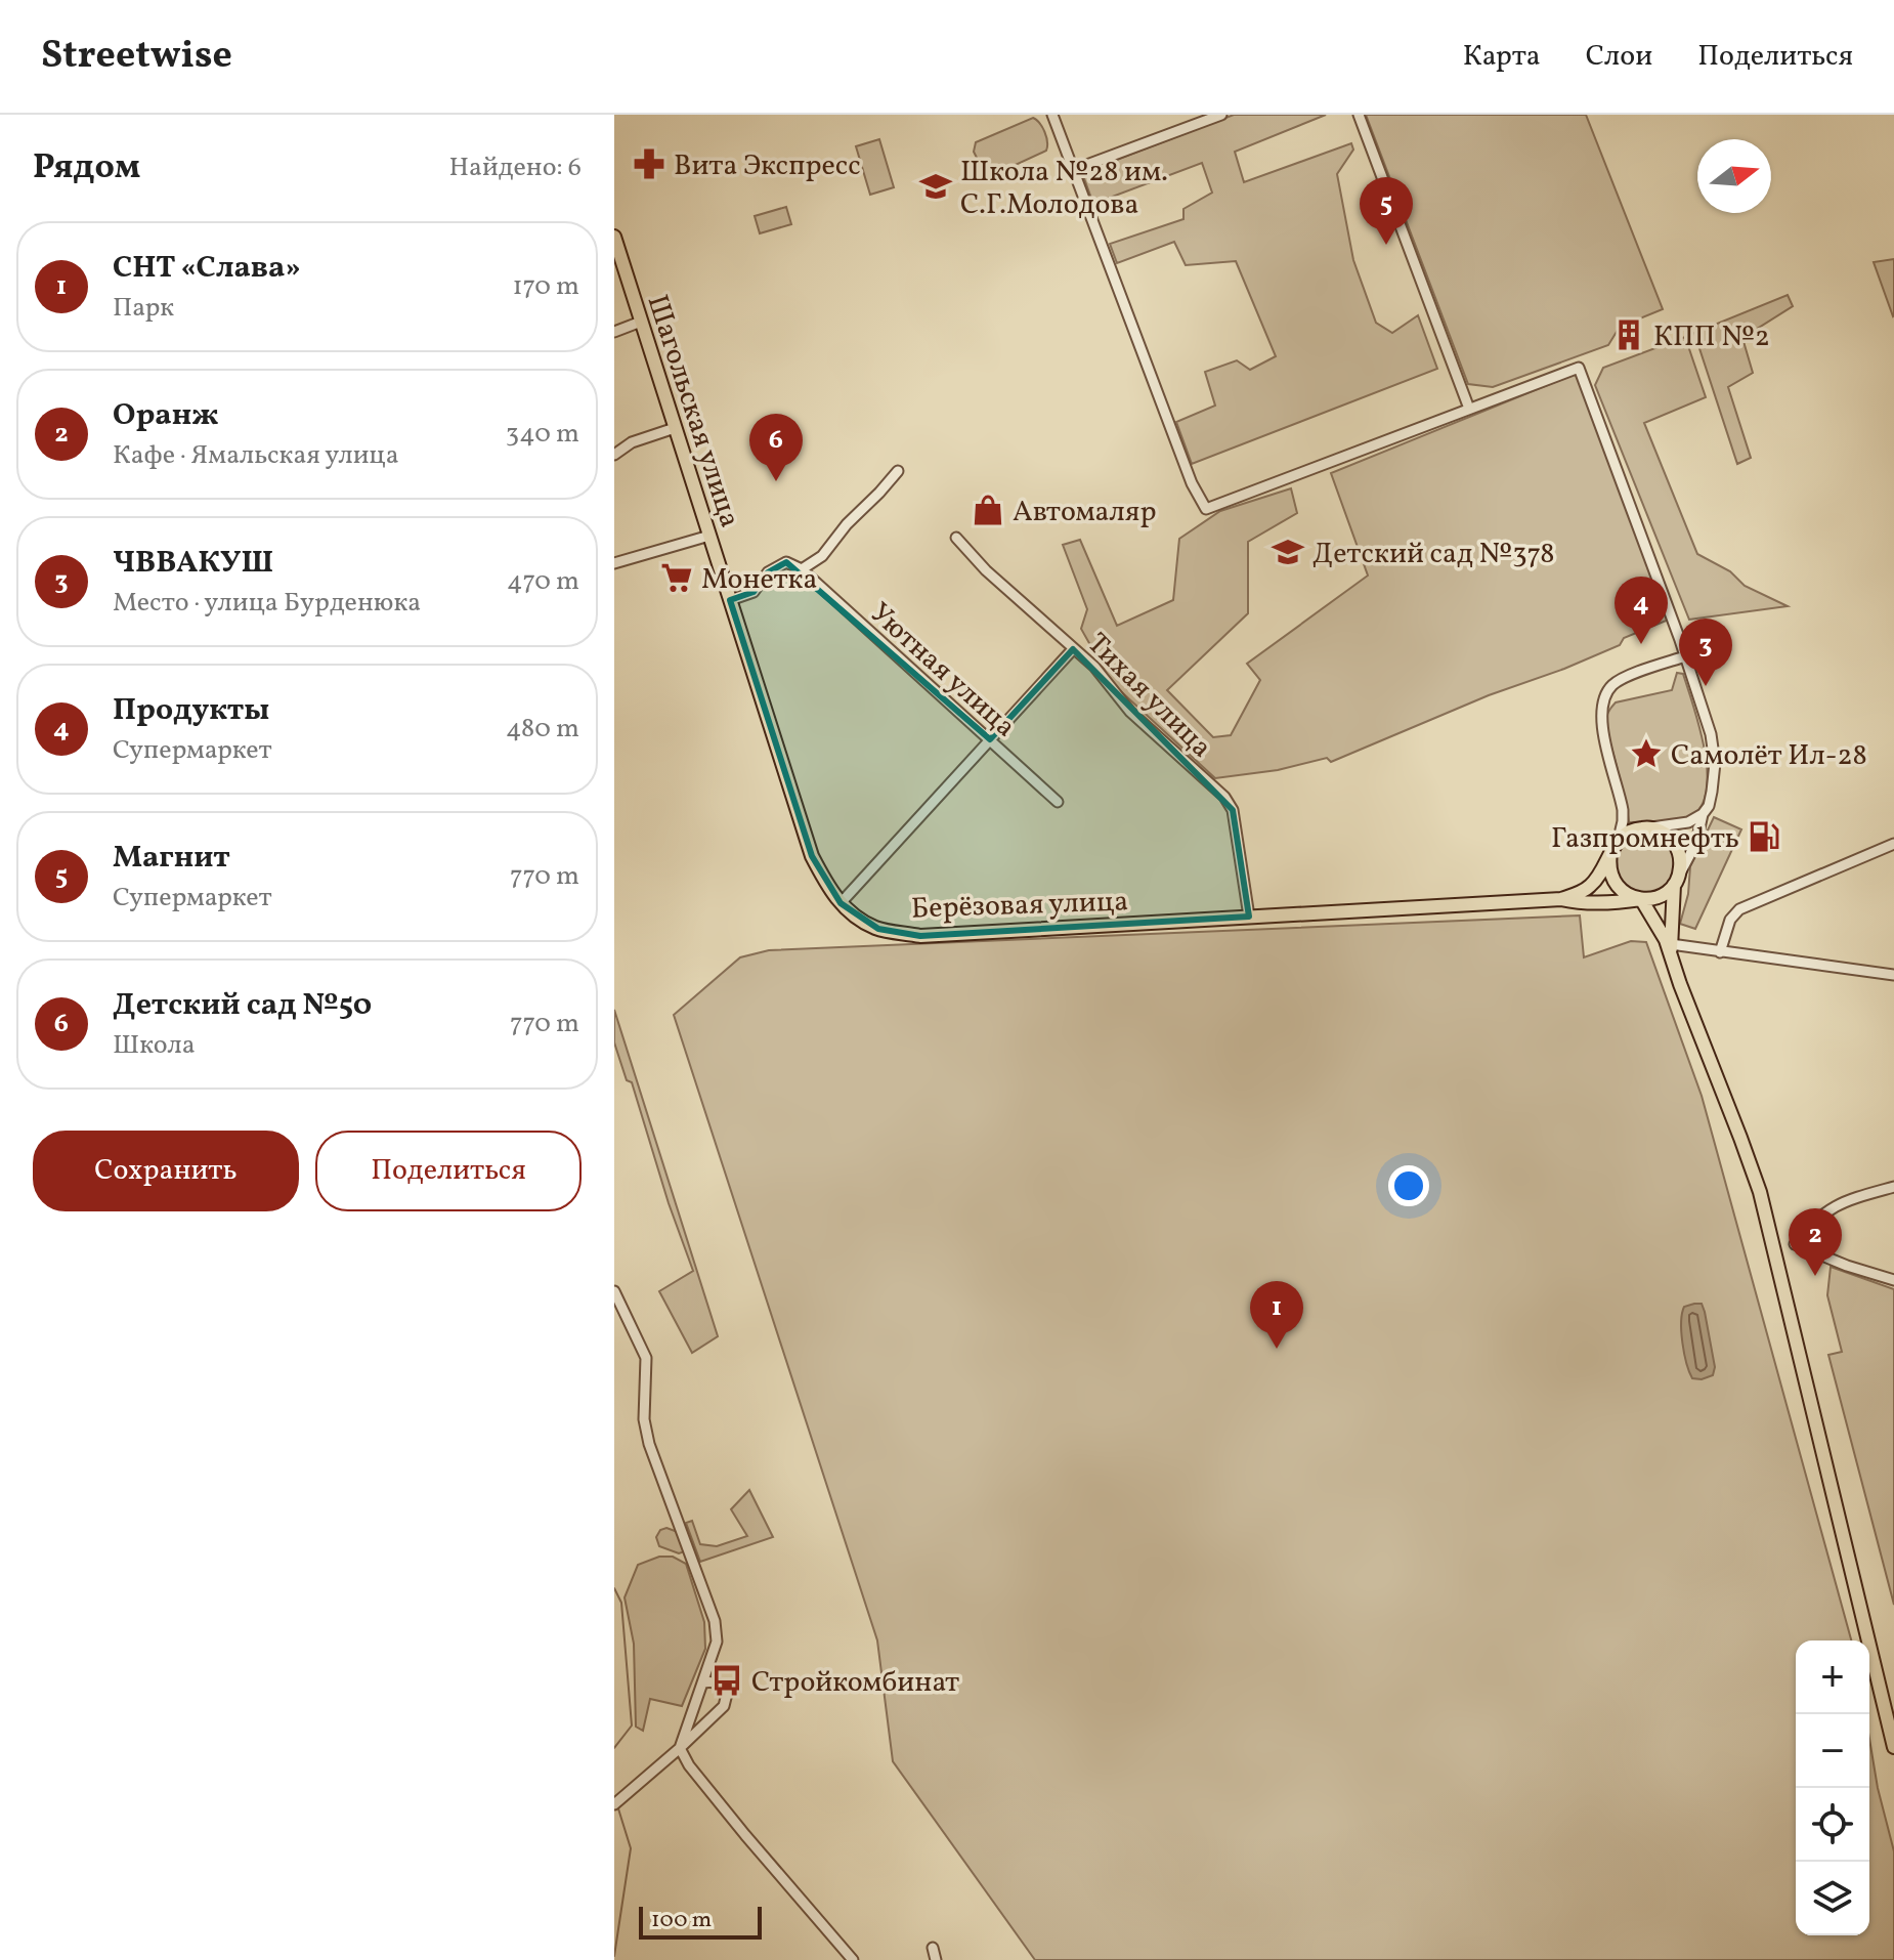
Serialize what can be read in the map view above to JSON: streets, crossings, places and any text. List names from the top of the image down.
{
  "streets": {
    "main road": ["Шагольская улица", "Берёзовая улица"],
    "street": ["Уютная улица", "Тихая улица"]
  },
  "crossings": [
    ["Шагольская улица", "Берёзовая улица"],
    ["Тихая улица", "Берёзовая улица"]
  ],
  "places": {
    "pharmacy": ["Вита Экспресс"],
    "school or university": ["Школа №28 им. С.Г.Молодова", "Детский сад №378"],
    "building": ["КПП №2"],
    "shop": ["Автомаляр"],
    "supermarket": ["Монетка"],
    "place": ["Самолёт Ил-28"],
    "fuel station": ["Газпромнефть"],
    "bus stop": ["Стройкомбинат"]
  },
  "scale_bar": "100 m",
  "north": "right",
  "page": {
    "header": "Streetwise",
    "nav": ["Карта", "Слои", "Поделиться"],
    "heading": ["Рядом", "Найдено: 6"],
    "pins": [
      "5",
      "6",
      "4",
      "3",
      "2",
      "1"
    ],
    "list": [
      {
        "mark": "1",
        "name": "СНТ «Слава»",
        "note": "Парк",
        "value": "170 m"
      },
      {
        "mark": "2",
        "name": "Оранж",
        "note": "Кафе · Ямальская улица",
        "value": "340 m"
      },
      {
        "mark": "3",
        "name": "ЧВВАКУШ",
        "note": "Место · улица Бурденюка",
        "value": "470 m"
      },
      {
        "mark": "4",
        "name": "Продукты",
        "note": "Супермаркет",
        "value": "480 m"
      },
      {
        "mark": "5",
        "name": "Магнит",
        "note": "Супермаркет",
        "value": "770 m"
      },
      {
        "mark": "6",
        "name": "Детский сад №50",
        "note": "Школа",
        "value": "770 m"
      }
    ],
    "buttons": ["Сохранить", "Поделиться"],
    "map_buttons": ["+", "−"],
    "scale": "100 m"
  }
}
